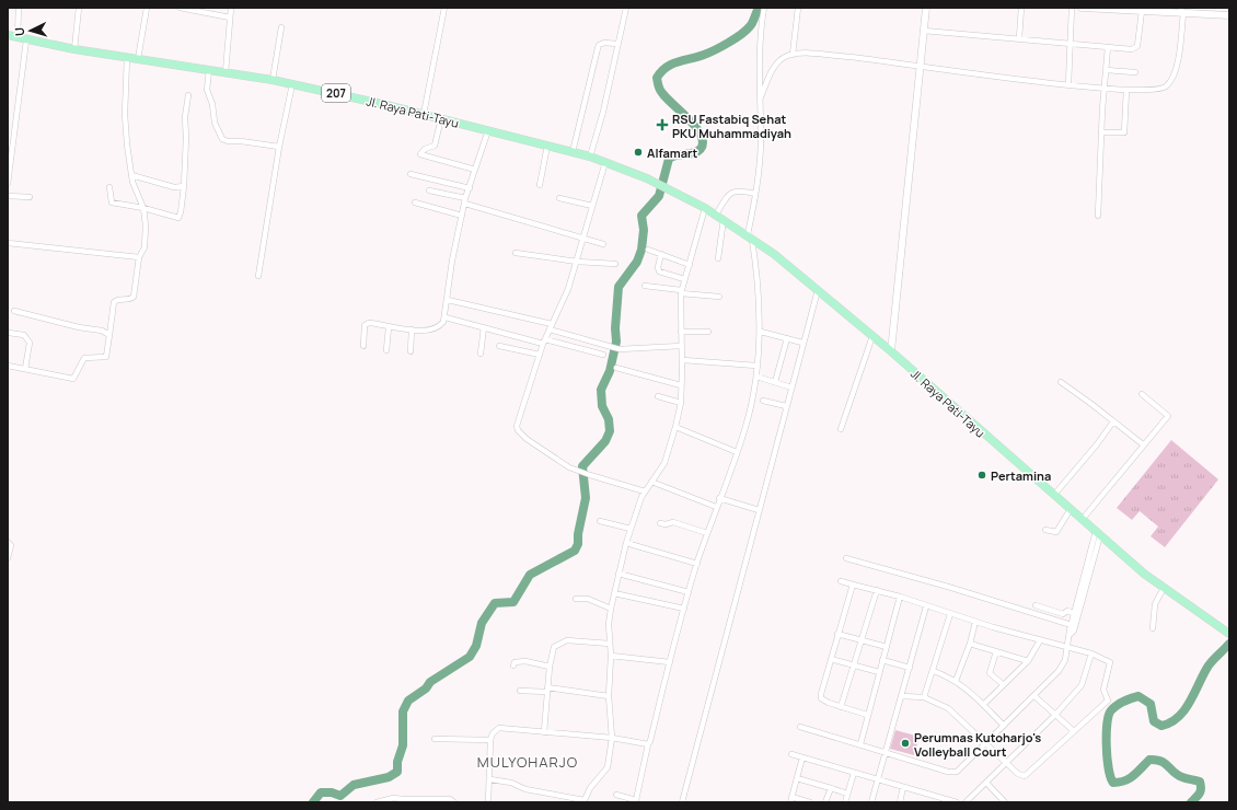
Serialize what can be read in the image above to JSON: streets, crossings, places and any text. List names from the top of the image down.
{
  "streets": {
    "main road": ["207", "Jl. Raya Pati-Tayu"]
  },
  "districts": ["MULYOHARJO"],
  "places": {
    "health": ["RSU Fastabiq Sehat PKU Muhammadiyah"],
    "other": ["Alfamart", "Pertamina", "Perumnas Kutoharjo's Volleyball Court"]
  },
  "north": "left"
}
